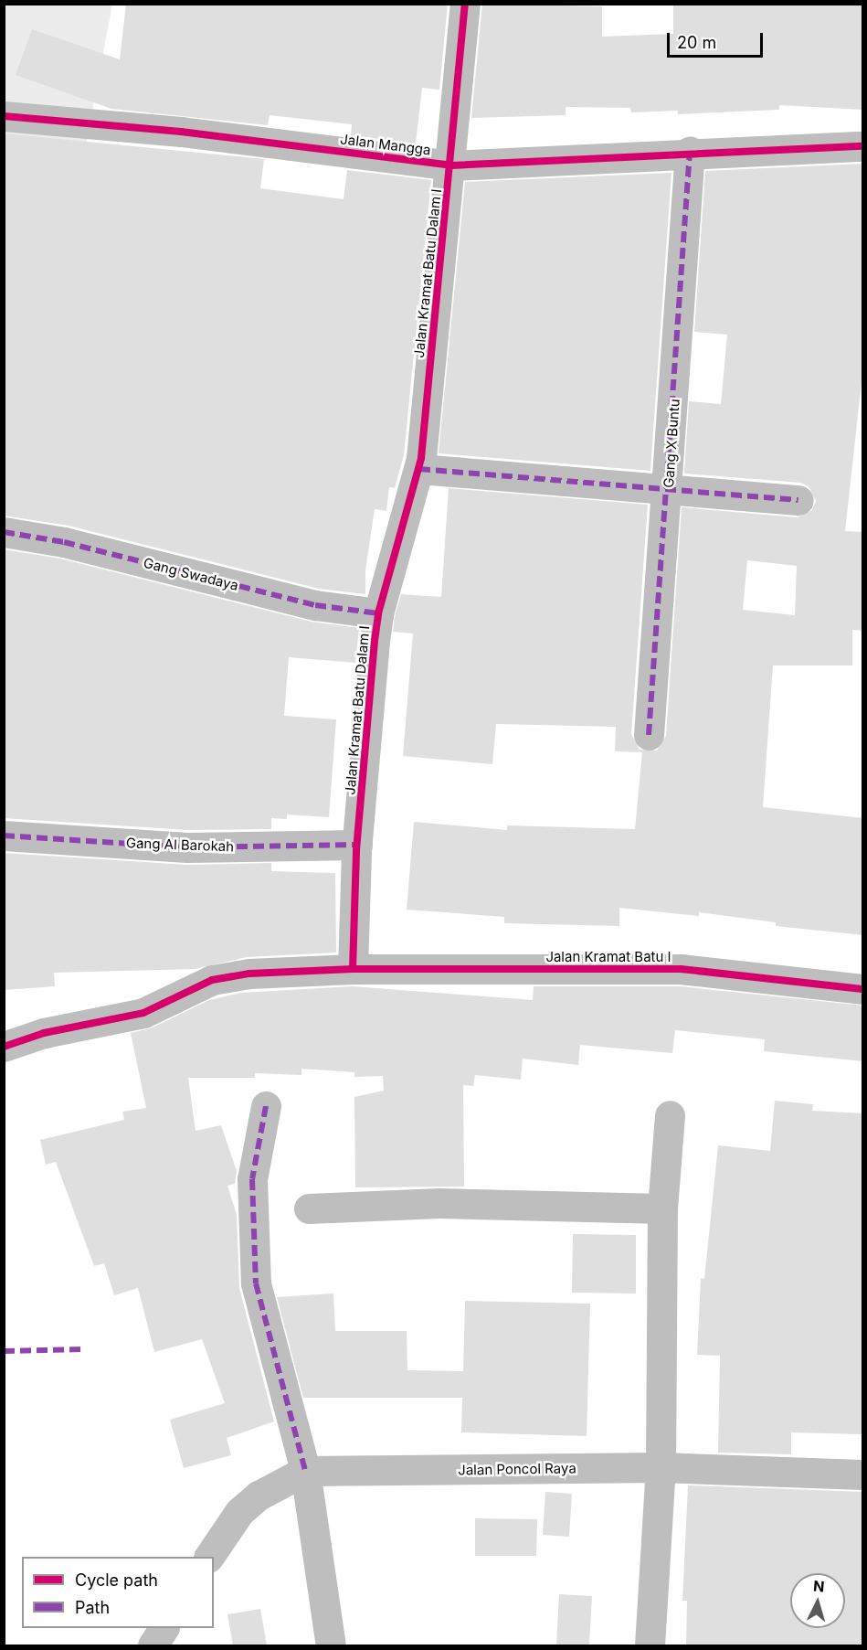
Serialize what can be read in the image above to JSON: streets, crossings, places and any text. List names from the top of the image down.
{
  "streets": {
    "street": [
      "Jalan Mangga",
      "Jalan Kramat Batu Dalam I",
      "Gang X Buntu",
      "Gang Swadaya",
      "Gang Al Barokah",
      "Jalan Kramat Batu I",
      "Jalan Poncol Raya"
    ]
  },
  "crossings": [
    ["Jalan Mangga", "Jalan Kramat Batu Dalam I"],
    ["Jalan Mangga", "Gang X Buntu"],
    ["Jalan Kramat Batu Dalam I", "Gang Swadaya"],
    ["Jalan Kramat Batu Dalam I", "Gang Al Barokah"],
    ["Jalan Kramat Batu Dalam I", "Jalan Kramat Batu I"]
  ],
  "legend": ["Cycle path", "Path"],
  "scale_bar": "20 m",
  "north": "top"
}
